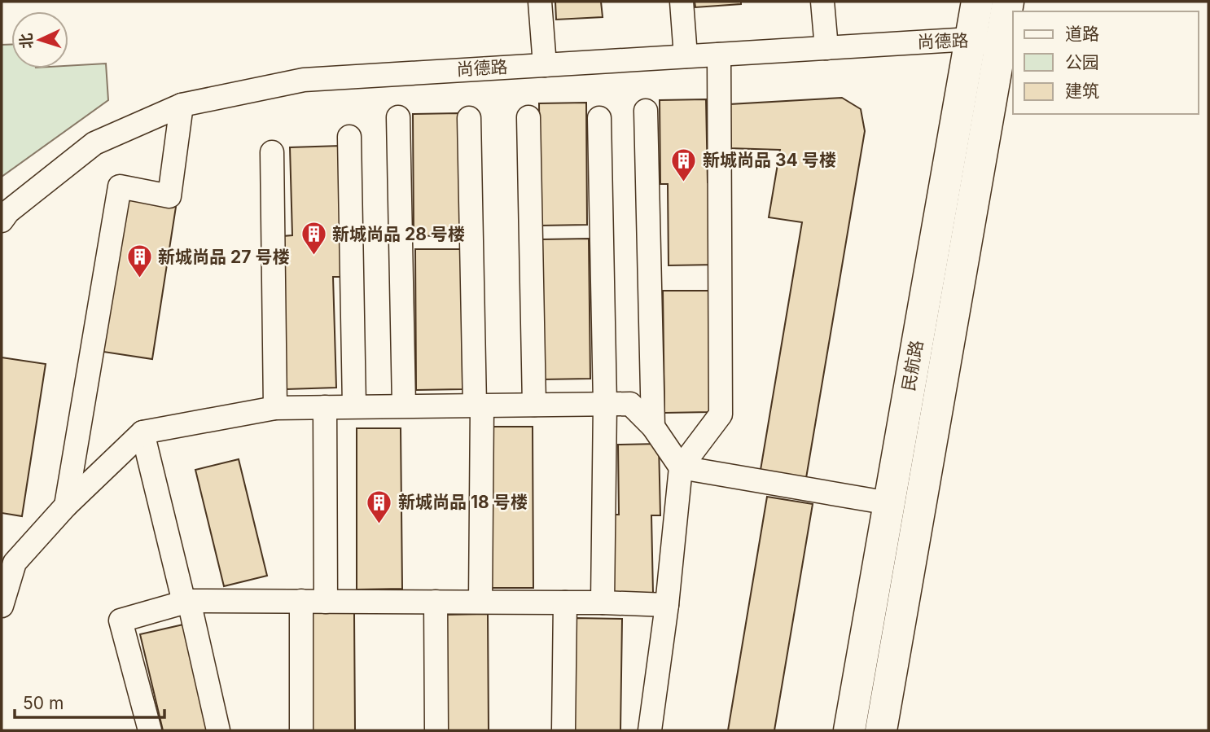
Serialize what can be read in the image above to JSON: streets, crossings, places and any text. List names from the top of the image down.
{
  "streets": {
    "highway": ["民航路"],
    "street": ["尚德路"]
  },
  "crossings": [
    ["尚德路", "民航路"]
  ],
  "places": {
    "building": [
      "新城尚品 34 号楼",
      "新城尚品 28 号楼",
      "新城尚品 27 号楼",
      "新城尚品 18 号楼"
    ]
  },
  "legend": ["道路", "公园", "建筑"],
  "scale_bar": "50 m",
  "north": "left"
}
